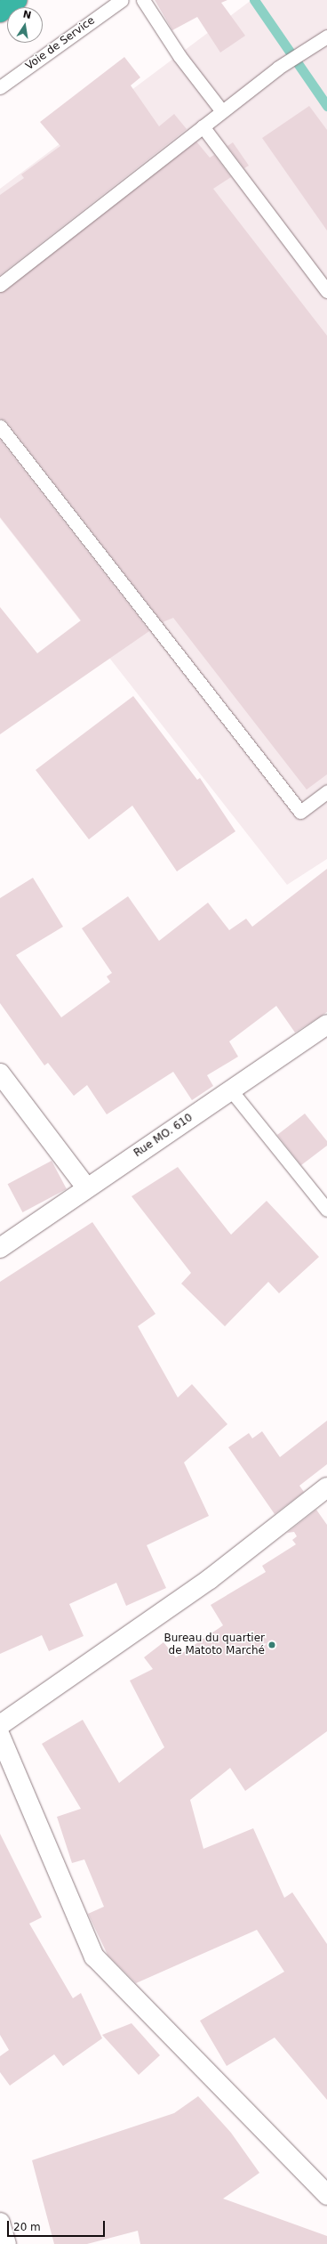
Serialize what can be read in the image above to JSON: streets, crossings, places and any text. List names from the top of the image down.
{
  "streets": {
    "street": ["Rue MO. 610"],
    "lane": ["Voie de Service"]
  },
  "places": ["Bureau du quartier de Matoto Marché"],
  "scale_bar": "20 m",
  "north": "top"
}
